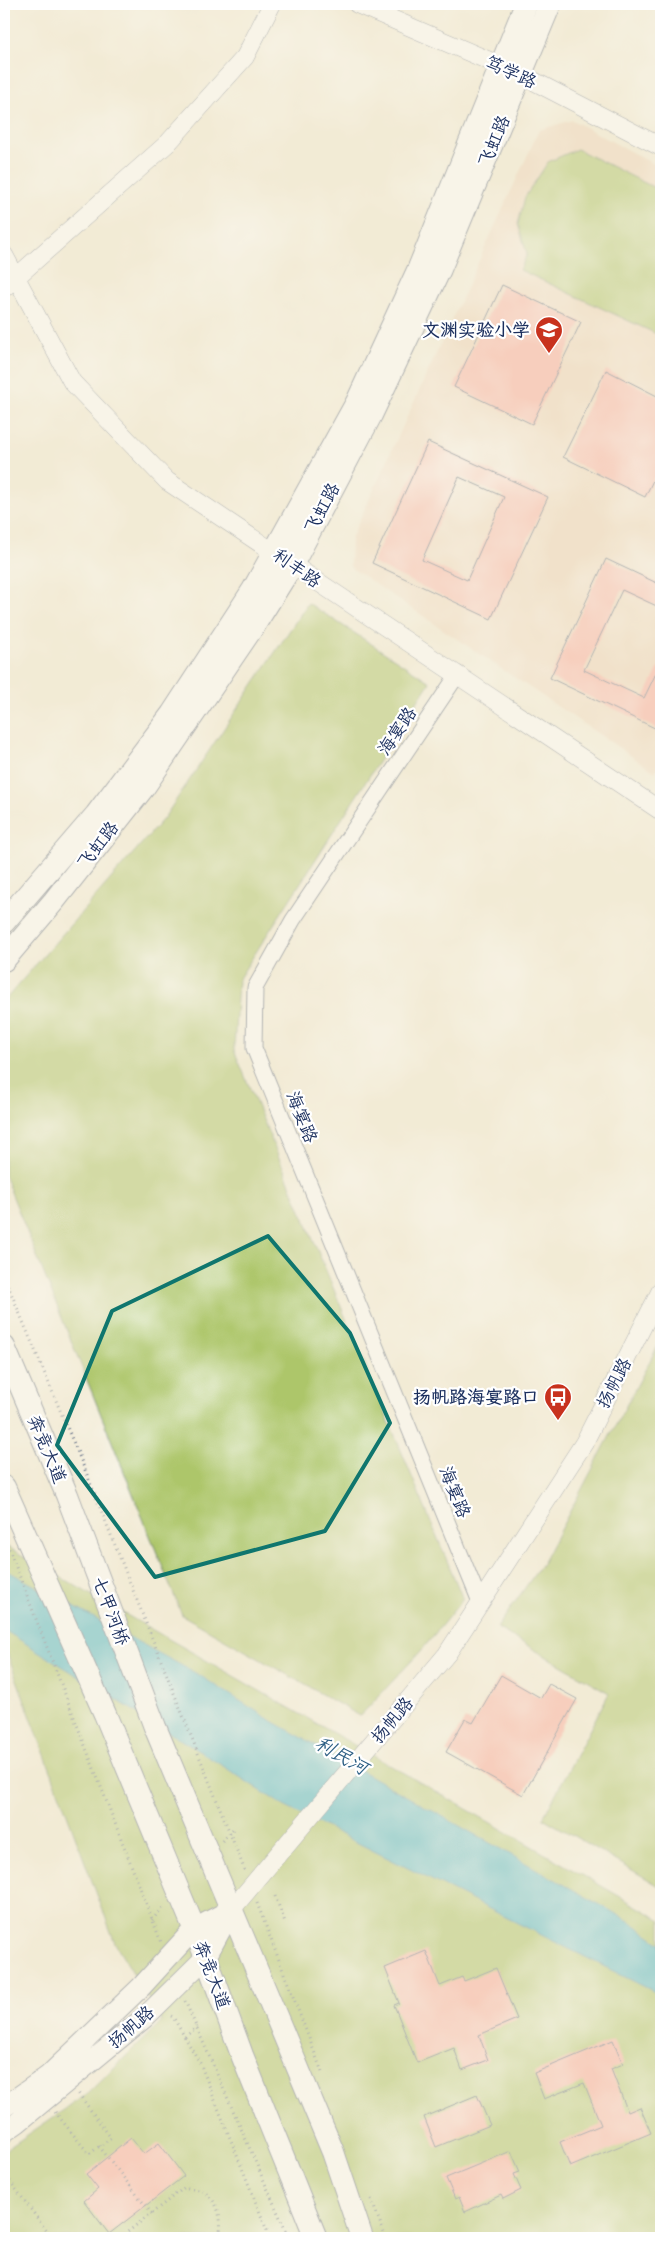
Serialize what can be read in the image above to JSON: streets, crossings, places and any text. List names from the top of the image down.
{
  "streets": {
    "main road": [
      "飞虹路",
      "扬帆路",
      "奔竞大道",
      "七甲河桥"
    ],
    "street": ["笃学路", "利丰路", "海宴路"]
  },
  "crossings": [
    ["笃学路", "飞虹路"],
    ["飞虹路", "利丰路"],
    ["利丰路", "海宴路"],
    ["海宴路", "扬帆路"],
    ["扬帆路", "奔竞大道"],
    ["扬帆路", "七甲河桥"],
    ["奔竞大道", "七甲河桥"]
  ],
  "water": ["利民河"],
  "places": {
    "school or university": ["文渊实验小学"],
    "bus stop": ["扬帆路海宴路口"]
  }
}
